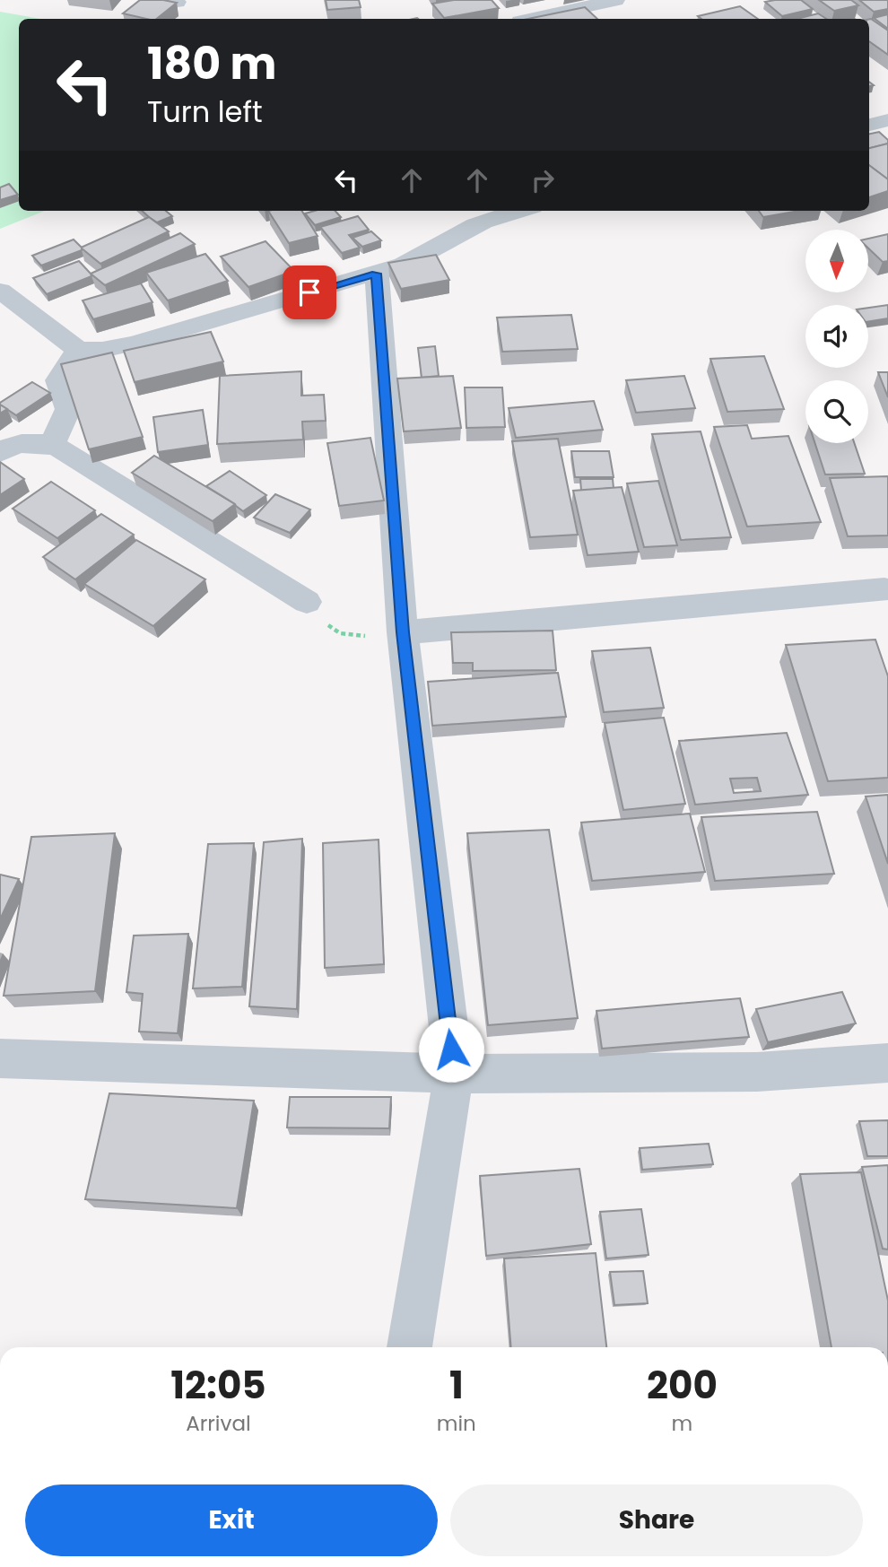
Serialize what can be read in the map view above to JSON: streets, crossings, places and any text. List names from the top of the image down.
{
  "north": "bottom",
  "page": {
    "turn": ["180 m", "Turn left"],
    "eta": [
      "12:05",
      "Arrival",
      "1",
      "min",
      "200",
      "m"
    ],
    "buttons": ["Exit", "Share"]
  }
}
